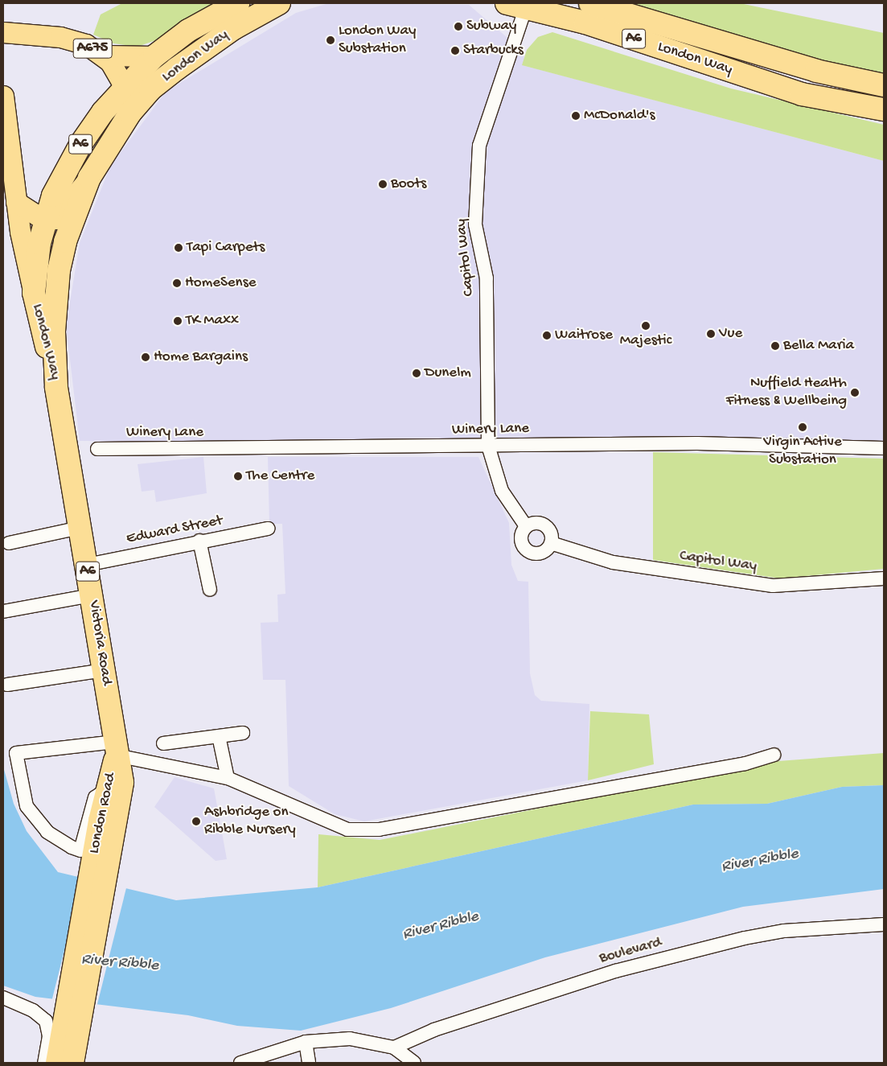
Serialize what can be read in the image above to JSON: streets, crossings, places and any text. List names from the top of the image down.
{
  "streets": {
    "highway": [
      "A6",
      "London Way",
      "Victoria Road",
      "London Road"
    ],
    "main road": ["A675"],
    "street": [
      "Capitol Way",
      "Winery Lane",
      "Edward Street",
      "Boulevard"
    ]
  },
  "crossings": [
    ["A6", "London Road"],
    ["A675", "London Way"],
    ["London Way", "Capitol Way"],
    ["London Way", "Victoria Road"],
    ["Capitol Way", "Winery Lane"],
    ["Edward Street", "Victoria Road"],
    ["Victoria Road", "London Road"]
  ],
  "water": ["River Ribble"],
  "places": [
    "Subway",
    "London Way Substation",
    "Starbucks",
    "McDonald's",
    "Boots",
    "Tapi Carpets",
    "HomeSense",
    "TK Maxx",
    "Majestic",
    "Vue",
    "Waitrose",
    "Bella Maria",
    "Home Bargains",
    "Dunelm",
    "Nuffield Health Fitness & Wellbeing",
    "Virgin Active Substation",
    "The Centre",
    "Ashbridge on Ribble Nursery"
  ]
}
